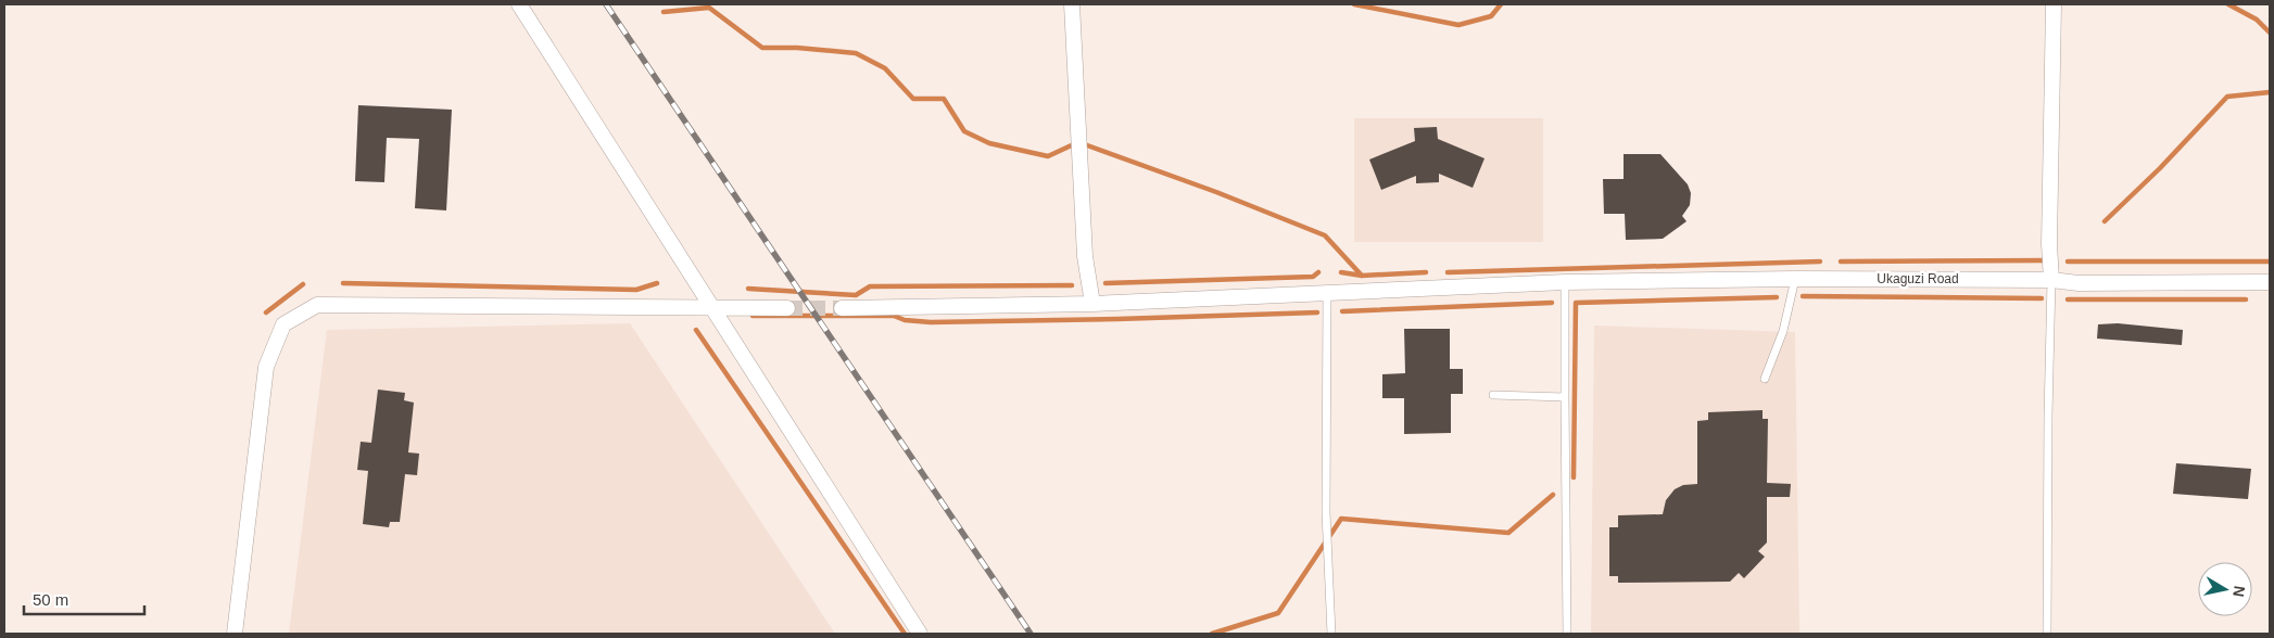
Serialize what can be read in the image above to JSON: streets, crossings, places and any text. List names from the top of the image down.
{
  "streets": {
    "street": ["Ukaguzi Road"]
  },
  "scale_bar": "50 m",
  "north": "right"
}
